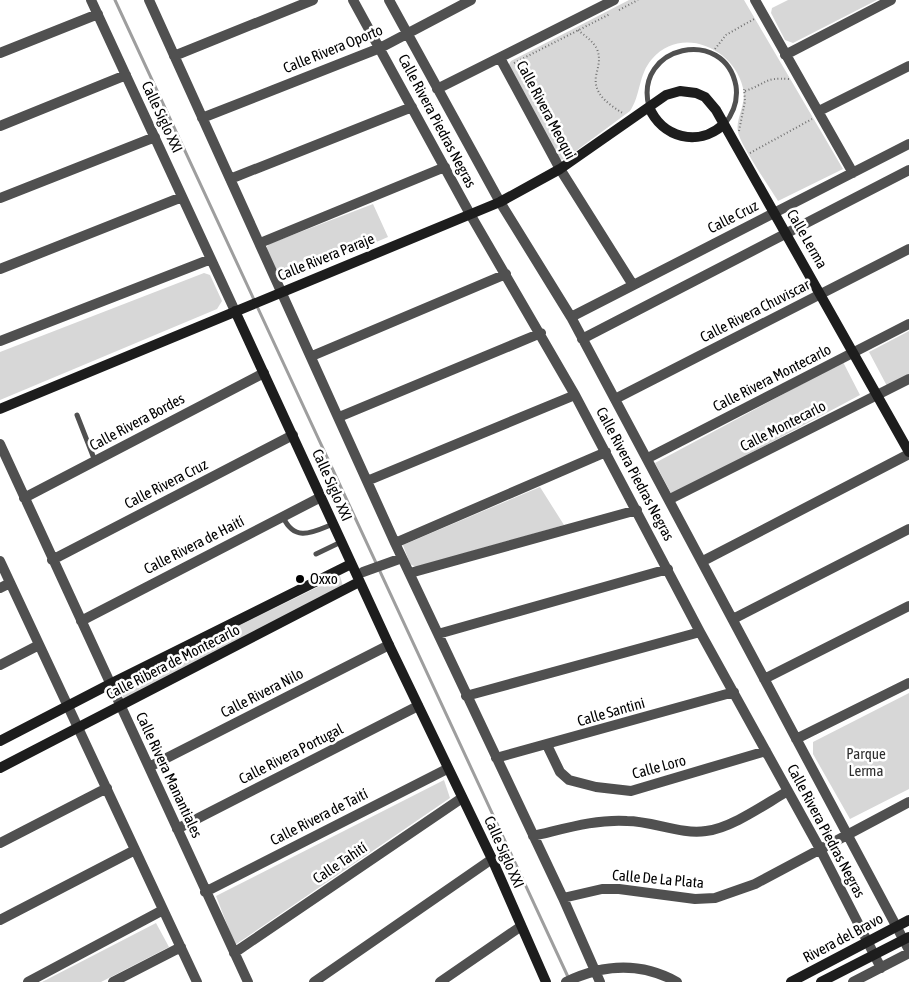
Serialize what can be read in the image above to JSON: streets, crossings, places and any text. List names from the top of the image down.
{
  "streets": {
    "street": [
      "Calle Rivera Oporto",
      "Calle Rivera Meoqui",
      "Calle Siglo XXI",
      "Calle Rivera Piedras Negras",
      "Calle Cruz",
      "Calle Lerma",
      "Calle Rivera Paraje",
      "Calle Rivera Chuviscar",
      "Calle Rivera Montecarlo",
      "Calle Rivera Bordes",
      "Calle Montecarlo",
      "Calle Rivera Cruz",
      "Calle Rivera de Haití",
      "Calle Ribera de Montecarlo",
      "Calle Rivera Nilo",
      "Calle Santini",
      "Calle Rivera Portugal",
      "Calle Loro",
      "Calle Rivera Manantiales",
      "Calle Rivera de Taití",
      "Calle Tahití",
      "Calle De La Plata",
      "Rivera del Bravo"
    ]
  },
  "crossings": [
    ["Calle Rivera Oporto", "Calle Rivera Piedras Negras"],
    ["Calle Rivera Meoqui", "Calle Cruz"],
    ["Calle Rivera Meoqui", "Calle Rivera Paraje"],
    ["Calle Siglo XXI", "Calle Rivera Paraje"],
    ["Calle Siglo XXI", "Calle Rivera Bordes"],
    ["Calle Siglo XXI", "Calle Rivera Cruz"],
    ["Calle Siglo XXI", "Calle Rivera de Haití"],
    ["Calle Siglo XXI", "Calle Ribera de Montecarlo"],
    ["Calle Siglo XXI", "Calle Rivera Nilo"],
    ["Calle Siglo XXI", "Calle Rivera Portugal"],
    ["Calle Siglo XXI", "Calle Rivera de Taití"],
    ["Calle Siglo XXI", "Calle Tahití"],
    ["Calle Rivera Piedras Negras", "Calle Cruz"],
    ["Calle Rivera Piedras Negras", "Calle Rivera Paraje"],
    ["Calle Rivera Piedras Negras", "Calle Rivera Chuviscar"],
    ["Calle Rivera Piedras Negras", "Calle Rivera Montecarlo"],
    ["Calle Rivera Piedras Negras", "Calle Montecarlo"],
    ["Calle Rivera Piedras Negras", "Calle Santini"],
    ["Calle Rivera Piedras Negras", "Calle Loro"],
    ["Calle Rivera Piedras Negras", "Calle De La Plata"],
    ["Calle Rivera Piedras Negras", "Rivera del Bravo"],
    ["Calle Cruz", "Calle Lerma"],
    ["Calle Lerma", "Calle Rivera Paraje"],
    ["Calle Lerma", "Calle Rivera Chuviscar"],
    ["Calle Lerma", "Calle Rivera Montecarlo"],
    ["Calle Lerma", "Calle Montecarlo"],
    ["Calle Rivera Bordes", "Calle Rivera Manantiales"],
    ["Calle Rivera Cruz", "Calle Rivera Manantiales"],
    ["Calle Rivera de Haití", "Calle Rivera Manantiales"],
    ["Calle Ribera de Montecarlo", "Calle Rivera Manantiales"],
    ["Calle Rivera Nilo", "Calle Rivera Manantiales"],
    ["Calle Santini", "Calle Loro"],
    ["Calle Rivera Portugal", "Calle Rivera Manantiales"],
    ["Calle Rivera Manantiales", "Calle Rivera de Taití"],
    ["Calle Rivera Manantiales", "Calle Tahití"]
  ],
  "parks": ["Parque Lerma"],
  "places": ["Oxxo"]
}
